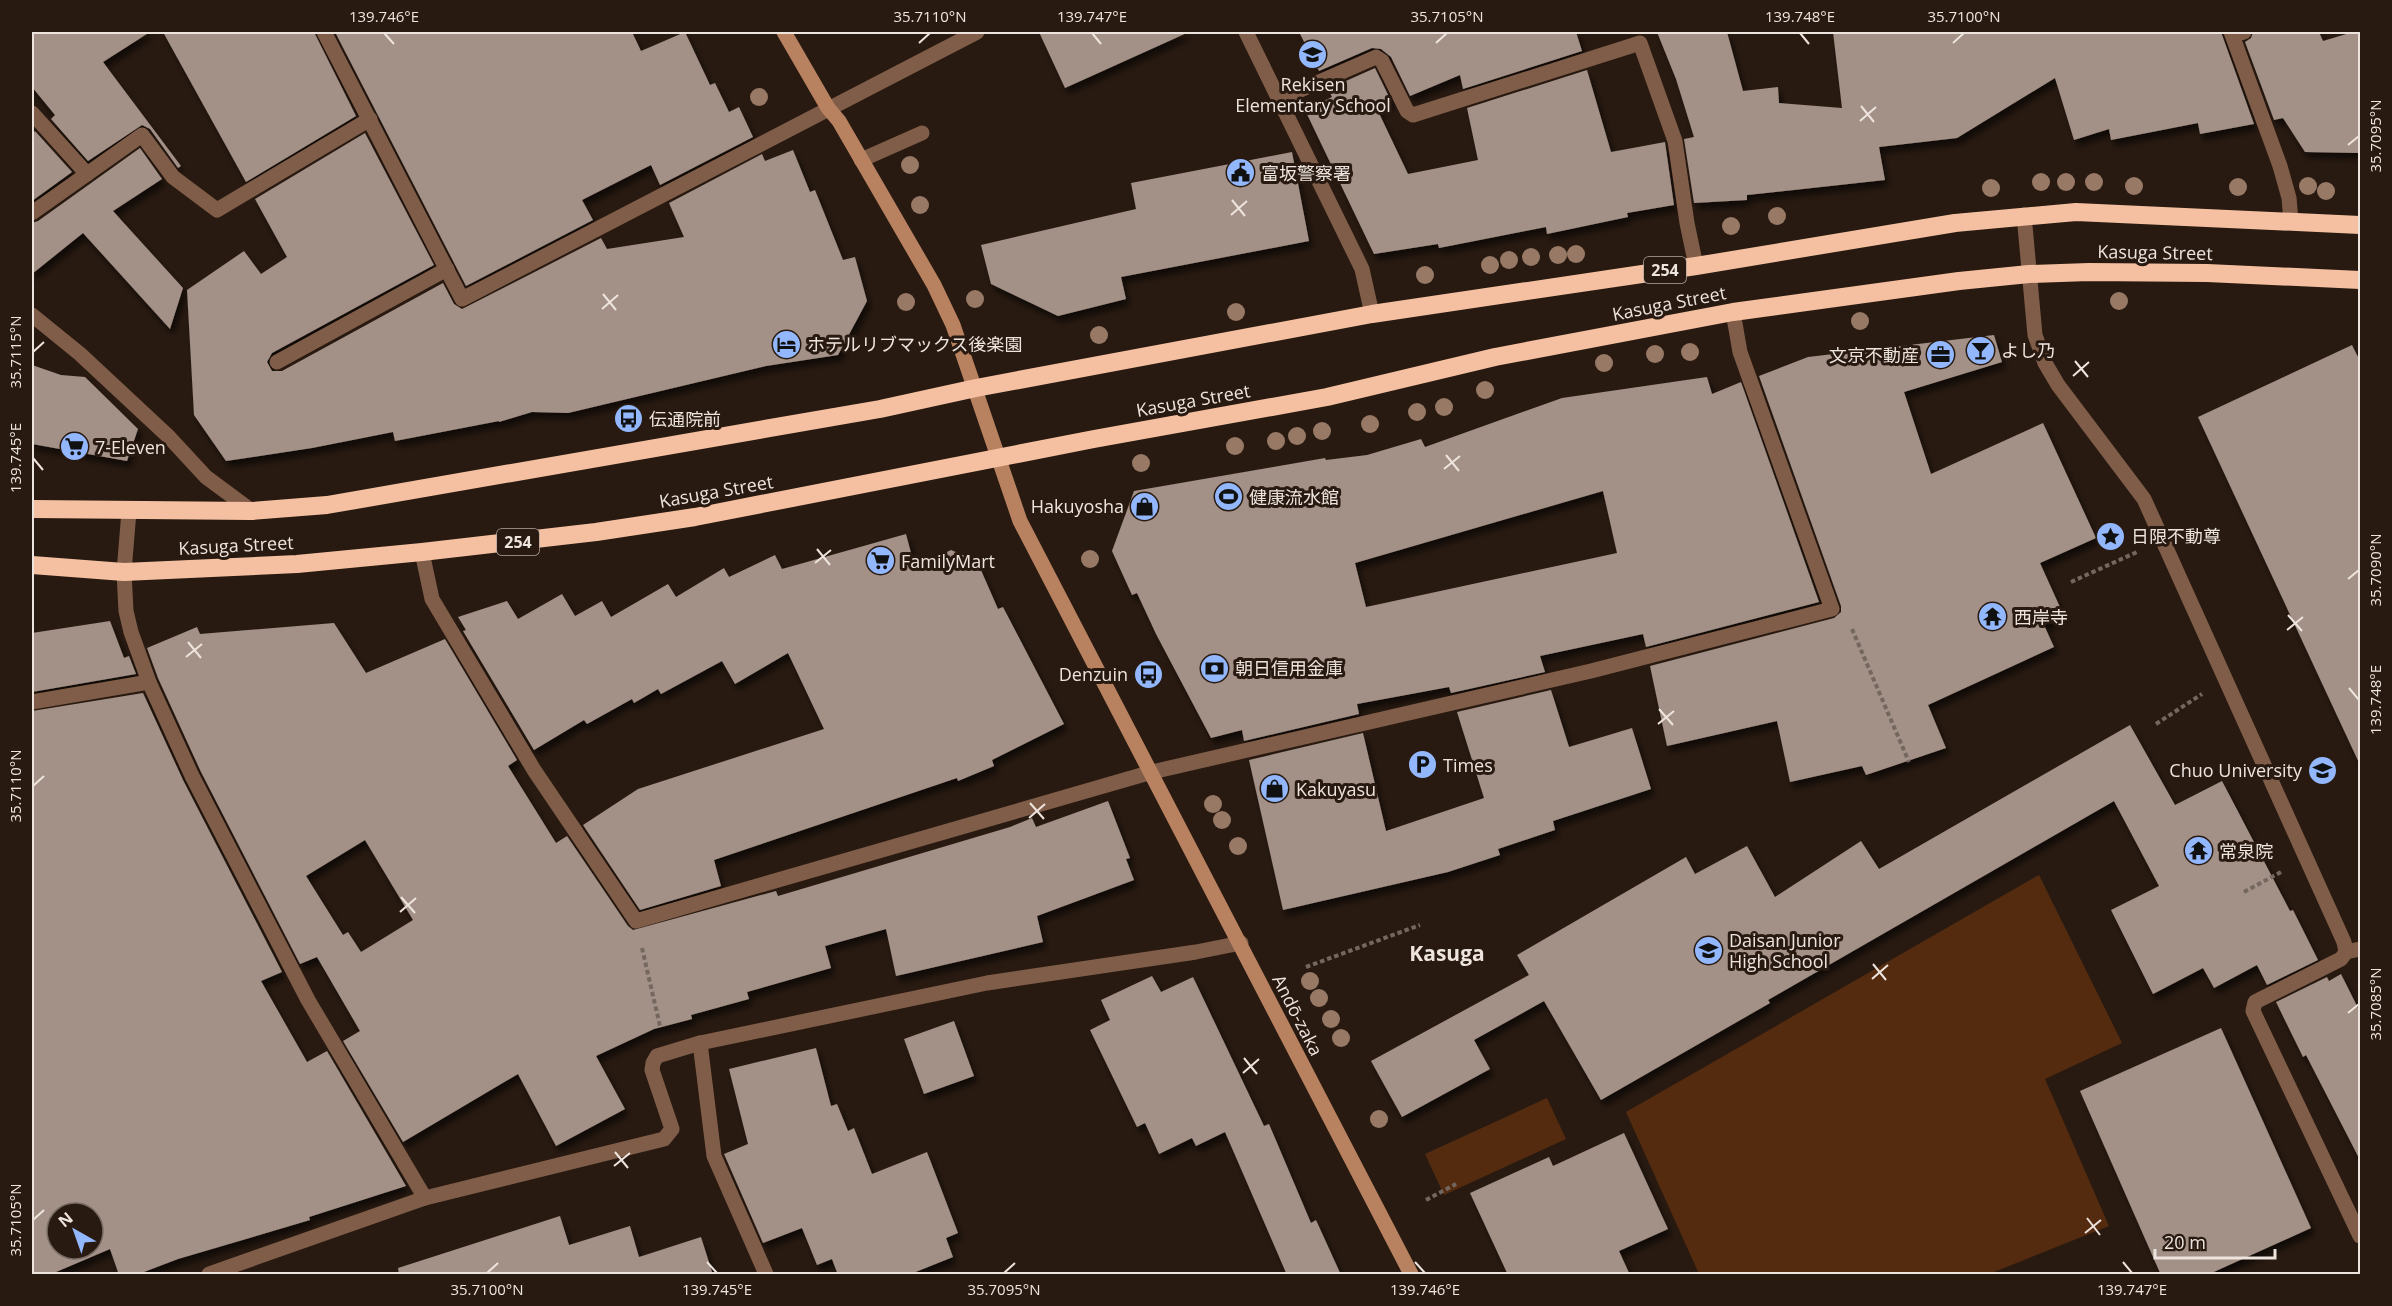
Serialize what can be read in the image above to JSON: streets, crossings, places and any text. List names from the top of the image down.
{
  "streets": {
    "highway": ["Kasuga Street", "254"],
    "street": ["Andō-zaka"]
  },
  "crossings": [
    ["Kasuga Street", "Andō-zaka"]
  ],
  "districts": ["Kasuga"],
  "places": {
    "school or university": ["Rekisen Elementary School", "Chuo University", "Daisan Junior High School"],
    "public building": ["富坂警察署"],
    "hotel": ["ホテルリブマックス後楽園"],
    "bar": ["よし乃"],
    "office": ["文京不動産"],
    "bus stop": ["伝通院前", "Denzuin"],
    "supermarket": ["7-Eleven", "FamilyMart"],
    "sports": ["健康流水館"],
    "shop": ["Hakuyosha", "Kakuyasu"],
    "place": ["日限不動尊"],
    "temple": ["西岸寺", "常泉院"],
    "bank": ["朝日信用金庫"],
    "parking": ["Times"]
  },
  "scale_bar": "20 m",
  "north": "top left",
  "coordinates": [
    "139.746°E",
    "35.7110°N",
    "139.747°E",
    "35.7105°N",
    "139.748°E",
    "35.7100°N",
    "35.7095°N",
    "35.7115°N",
    "139.745°E",
    "35.7090°N",
    "35.7085°N"
  ]
}
